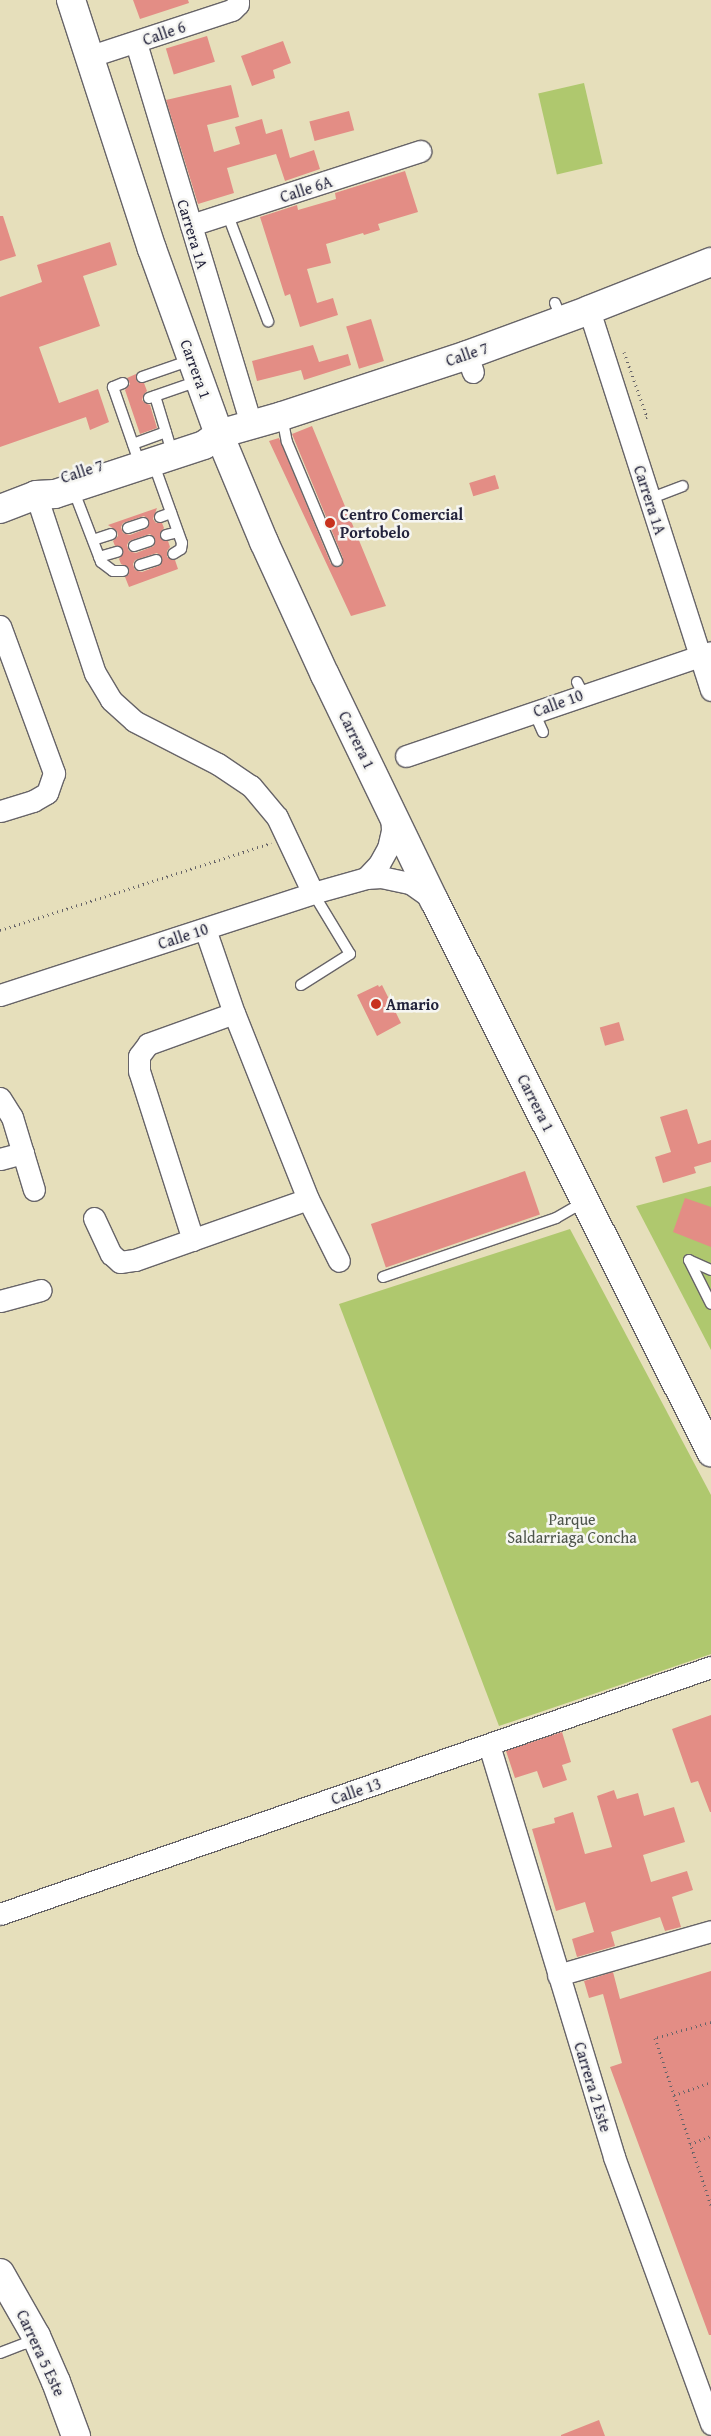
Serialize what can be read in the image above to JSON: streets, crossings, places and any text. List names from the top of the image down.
{
  "streets": {
    "main road": ["Calle 7", "Carrera 1", "Carrera 5 Este"],
    "street": [
      "Calle 6",
      "Calle 6A",
      "Carrera 1A",
      "Calle 10",
      "Calle 13",
      "Carrera 2 Este"
    ]
  },
  "crossings": [
    ["Calle 6", "Carrera 1A"],
    ["Calle 6", "Carrera 1"],
    ["Calle 6A", "Carrera 1A"],
    ["Carrera 1A", "Calle 7"],
    ["Carrera 1A", "Calle 10"],
    ["Calle 7", "Carrera 1"],
    ["Carrera 1", "Calle 10"],
    ["Calle 13", "Carrera 2 Este"]
  ],
  "parks": ["Parque Saldarriaga Concha"],
  "places": ["Centro Comercial Portobelo", "Amario"]
}
